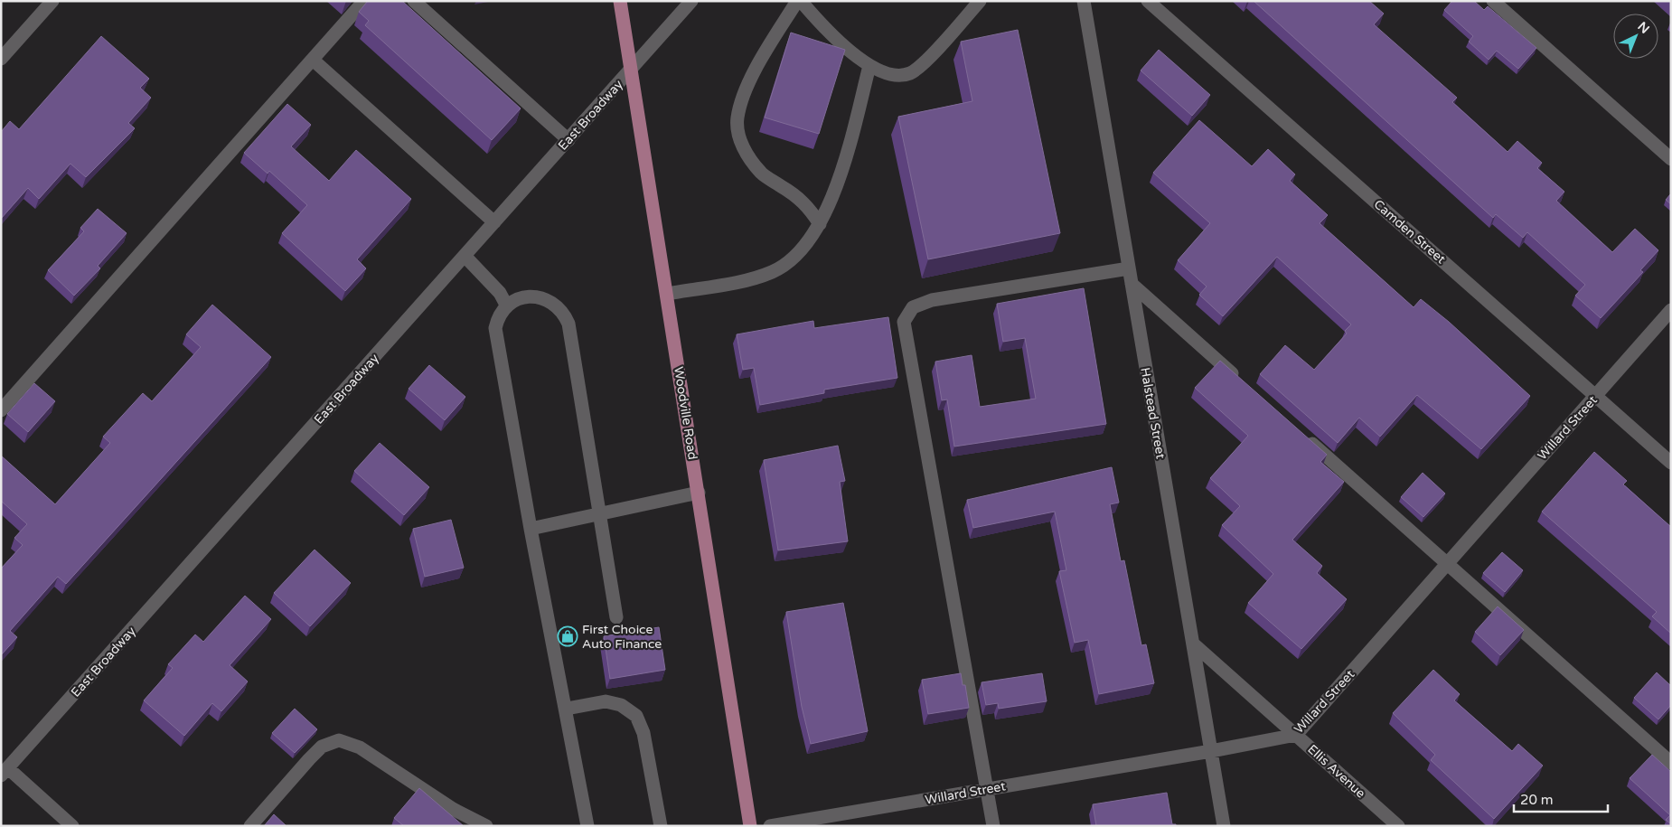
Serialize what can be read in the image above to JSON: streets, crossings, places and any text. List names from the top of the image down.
{
  "streets": {
    "main road": ["Woodville Road"],
    "street": [
      "East Broadway",
      "Camden Street",
      "Halstead Street",
      "Willard Street",
      "Ellis Avenue"
    ]
  },
  "crossings": [
    ["East Broadway", "Woodville Road"],
    ["Camden Street", "Willard Street"],
    ["Halstead Street", "Willard Street"],
    ["Halstead Street", "Ellis Avenue"],
    ["Willard Street", "Ellis Avenue"]
  ],
  "places": {
    "shop": ["First Choice Auto Finance"]
  },
  "scale_bar": "20 m",
  "north": "top right"
}
